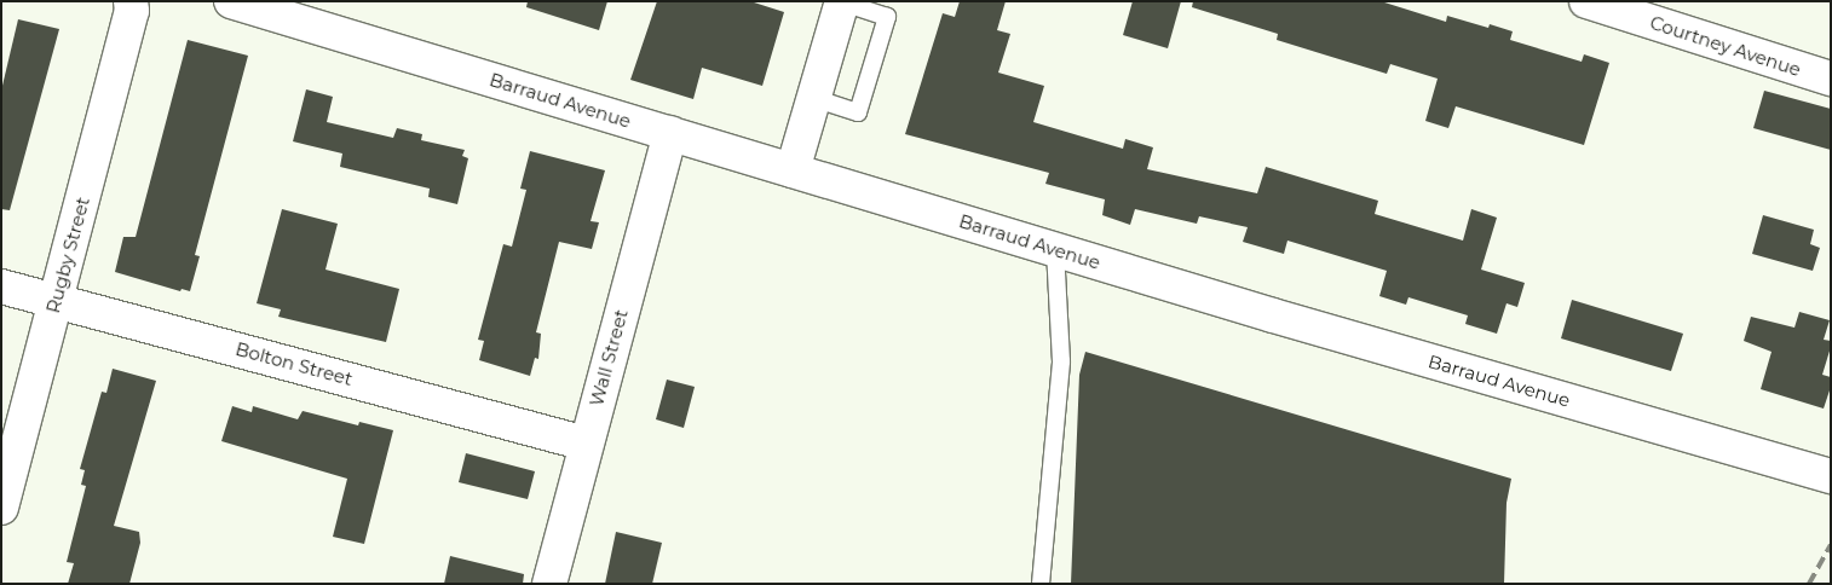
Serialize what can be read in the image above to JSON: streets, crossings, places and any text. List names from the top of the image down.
{
  "streets": {
    "street": [
      "Courtney Avenue",
      "Barraud Avenue",
      "Rugby Street",
      "Wall Street",
      "Bolton Street"
    ]
  },
  "crossings": [
    ["Barraud Avenue", "Wall Street"],
    ["Rugby Street", "Bolton Street"],
    ["Wall Street", "Bolton Street"]
  ]
}
